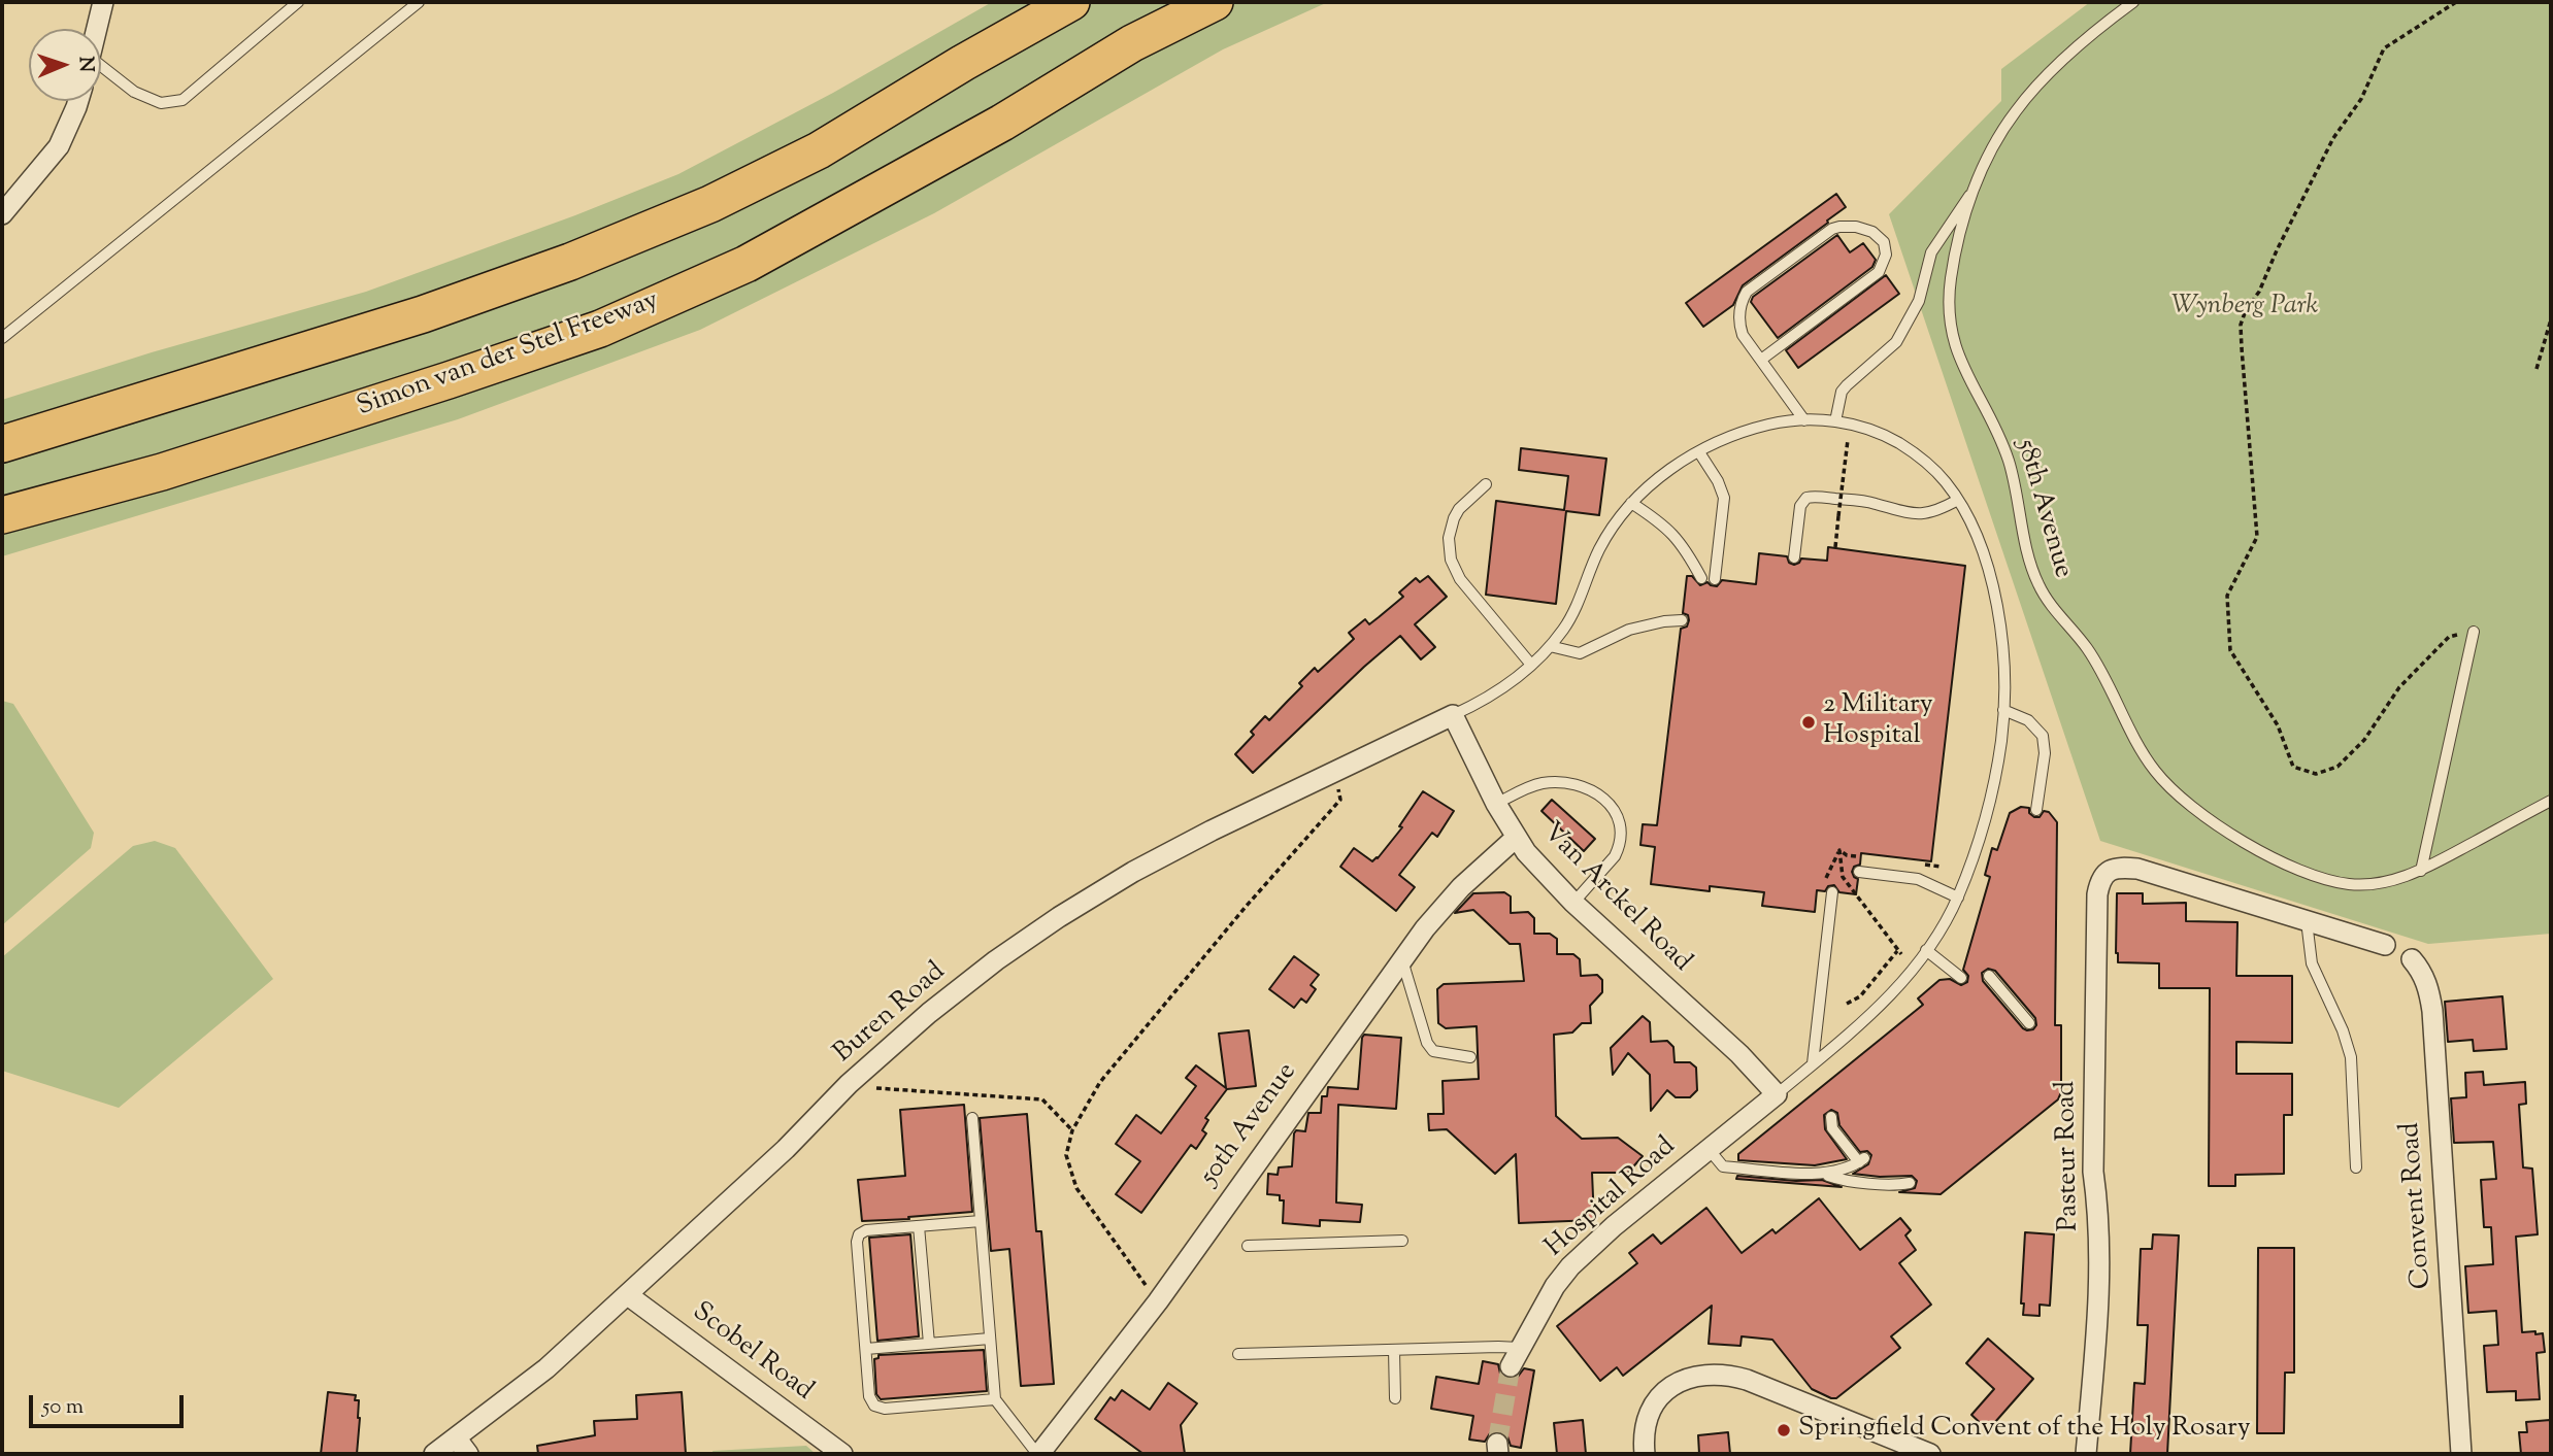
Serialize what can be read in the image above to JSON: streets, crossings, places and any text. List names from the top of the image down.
{
  "streets": {
    "highway": ["Simon van der Stel Freeway"],
    "street": [
      "Van Arckel Road",
      "Buren Road",
      "50th Avenue",
      "Pasteur Road",
      "Hospital Road",
      "Convent Road",
      "Scobel Road"
    ],
    "lane": ["58th Avenue"]
  },
  "crossings": [
    ["Van Arckel Road", "Buren Road"],
    ["Van Arckel Road", "50th Avenue"],
    ["Van Arckel Road", "Hospital Road"],
    ["Buren Road", "Scobel Road"]
  ],
  "parks": ["Wynberg Park"],
  "places": ["2 Military Hospital", "Springfield Convent of the Holy Rosary"],
  "scale_bar": "50 m",
  "north": "right"
}
